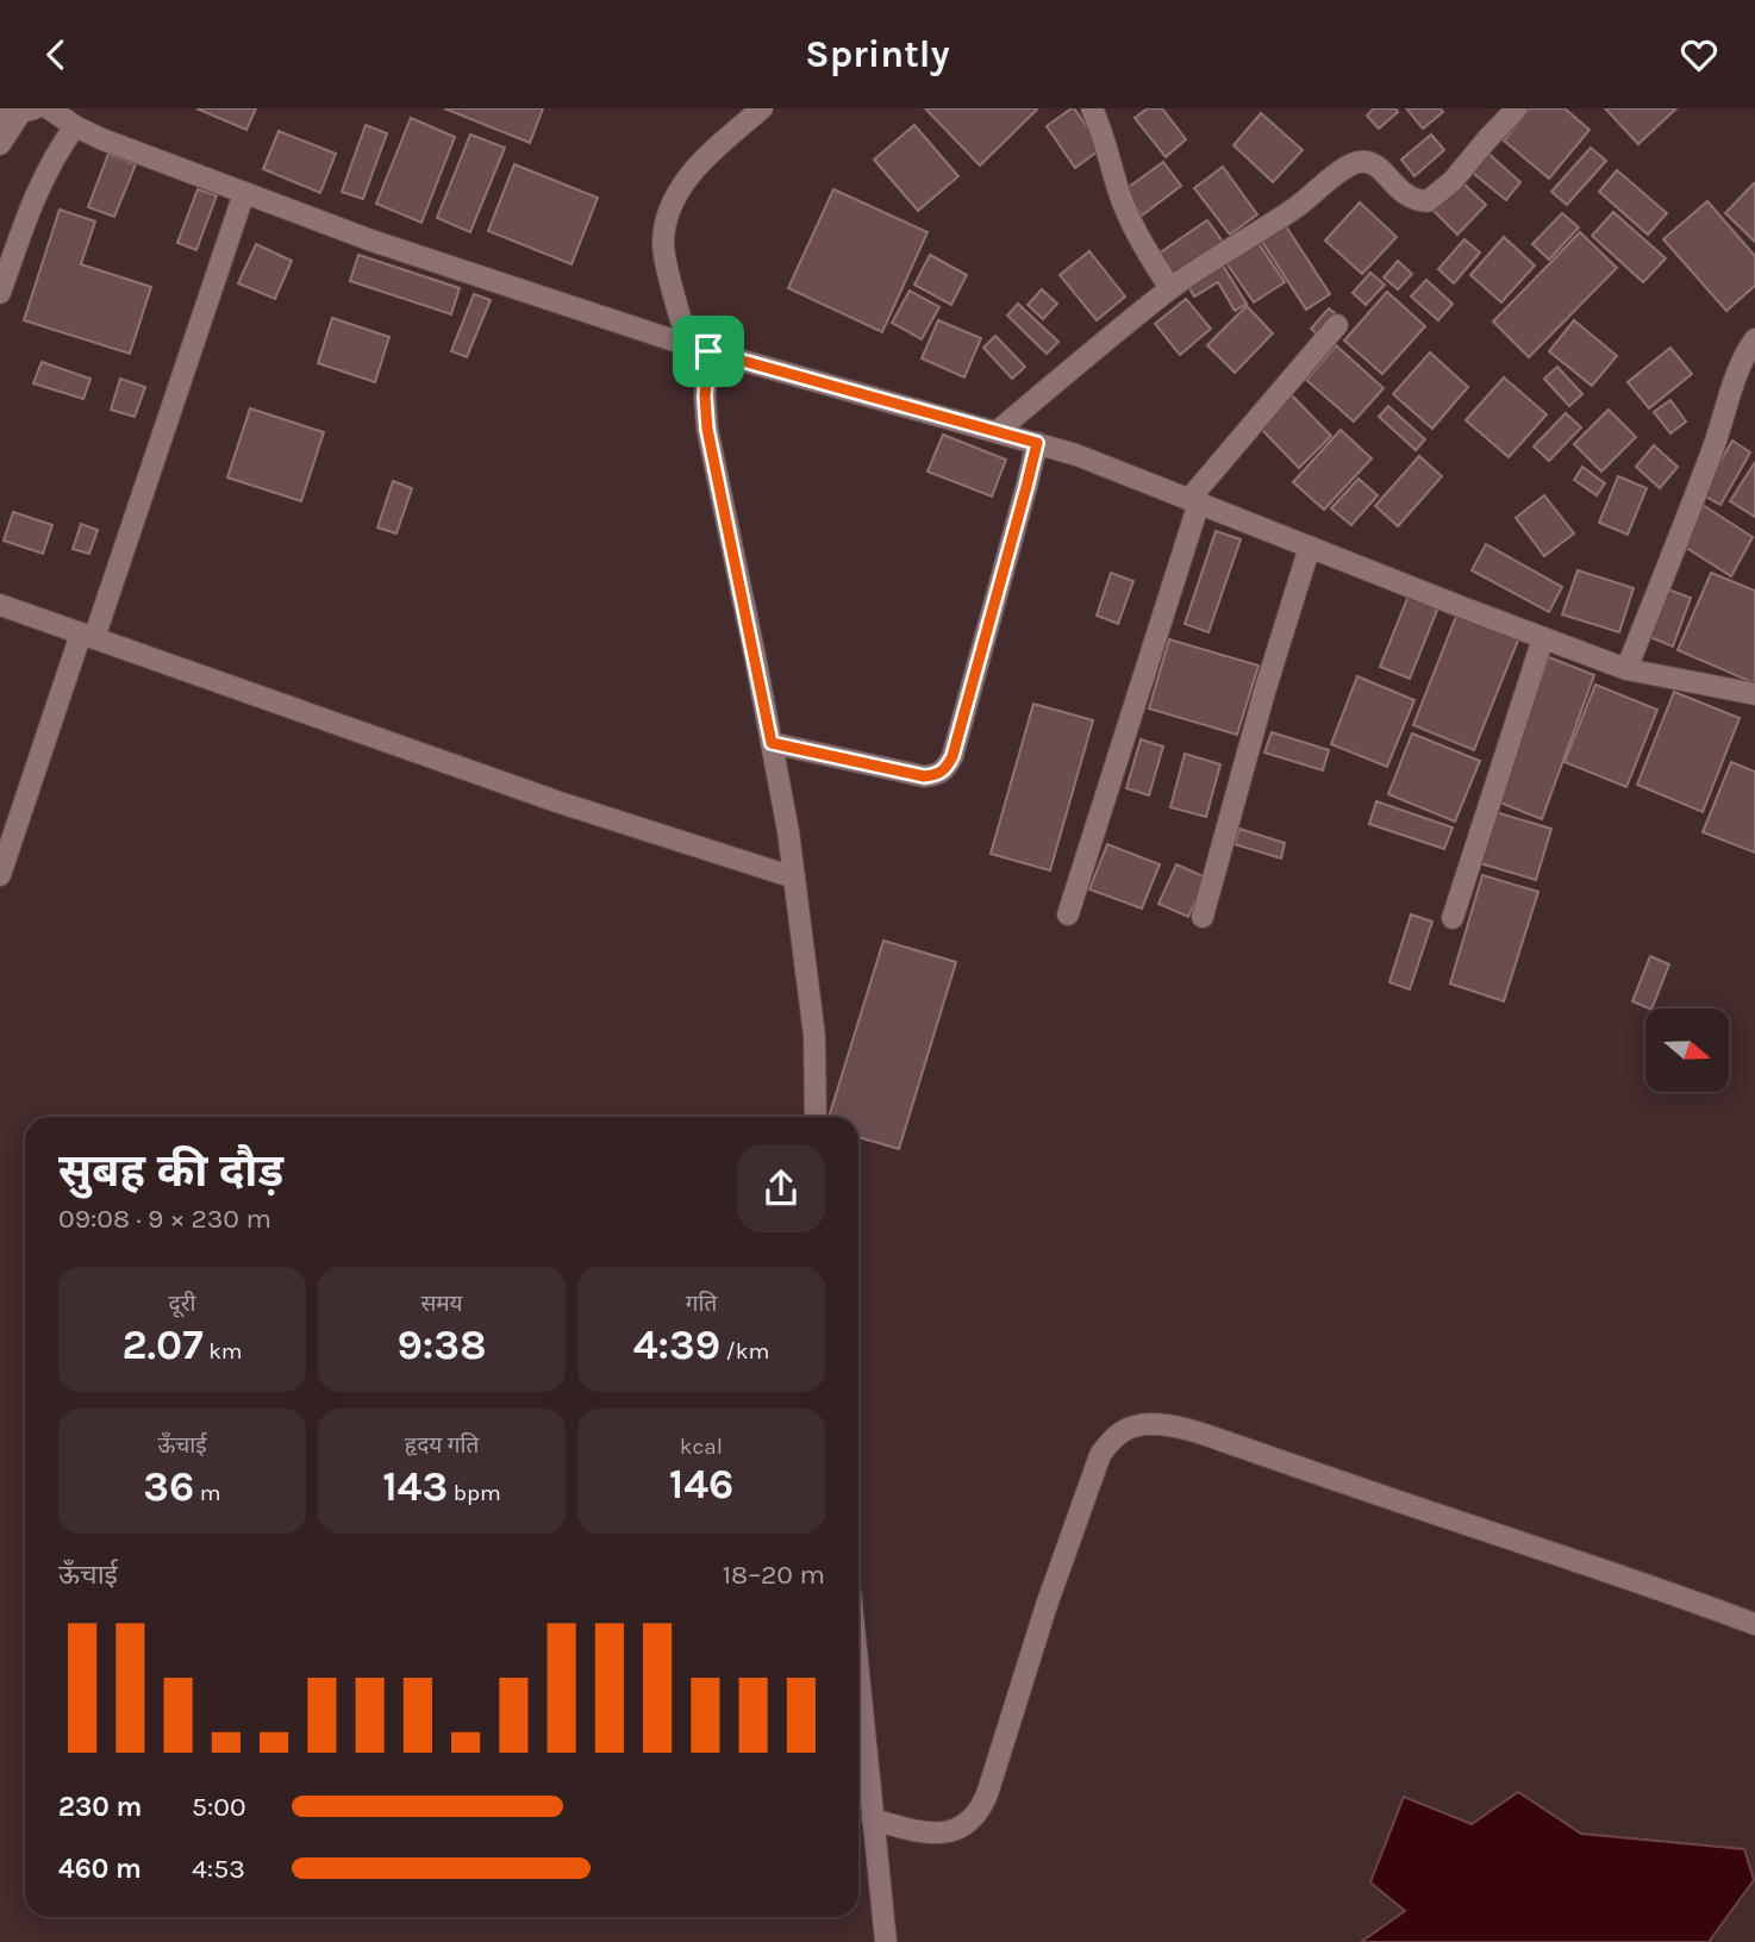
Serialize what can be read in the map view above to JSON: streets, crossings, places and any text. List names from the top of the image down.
{
  "north": "right",
  "page": {
    "header": "Sprintly",
    "heading": ["सुबह की दौड़", "09:08 · 9 × 230 m"],
    "stats": [
      ["दूरी", "2.07 km"],
      ["समय", "9:38"],
      ["गति", "4:39 /km"],
      ["ऊँचाई", "36 m"],
      ["हृदय गति", "143 bpm"],
      ["kcal", "146"]
    ],
    "chart": ["ऊँचाई", "18–20 m"],
    "list": [
      {
        "name": "230 m",
        "note": "5:00"
      },
      {
        "name": "460 m",
        "note": "4:53"
      }
    ]
  }
}
